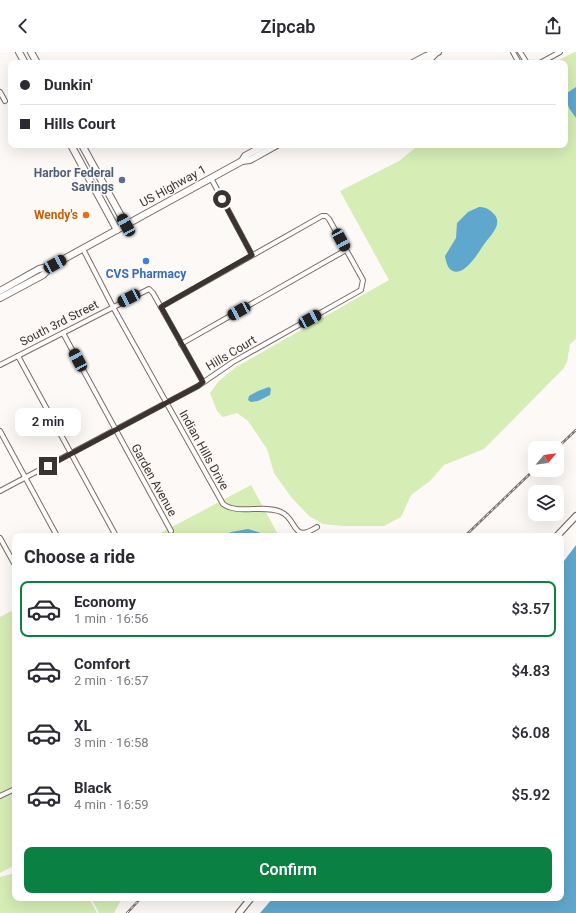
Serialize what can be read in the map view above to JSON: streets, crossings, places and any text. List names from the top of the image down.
{
  "streets": {
    "main road": ["US Highway 1"],
    "street": [
      "South 3rd Street",
      "Hills Court",
      "Indian Hills Drive",
      "Garden Avenue"
    ]
  },
  "crossings": [
    ["US Highway 1", "Indian Hills Drive"],
    ["South 3rd Street", "Indian Hills Drive"],
    ["South 3rd Street", "Garden Avenue"],
    ["Hills Court", "Indian Hills Drive"],
    ["Hills Court", "Garden Avenue"]
  ],
  "places": ["Harbor Federal Savings", "Wendy's", "CVS Pharmacy"],
  "north": "top right",
  "page": {
    "header": "Zipcab",
    "banner": ["Dunkin'", "Hills Court"],
    "bubble": "2 min",
    "heading": "Choose a ride",
    "list": [
      {
        "name": "Economy",
        "note": "1 min · 16:56",
        "value": "$3.57"
      },
      {
        "name": "Comfort",
        "note": "2 min · 16:57",
        "value": "$4.83"
      },
      {
        "name": "XL",
        "note": "3 min · 16:58",
        "value": "$6.08"
      },
      {
        "name": "Black",
        "note": "4 min · 16:59",
        "value": "$5.92"
      }
    ],
    "buttons": "Confirm"
  }
}
